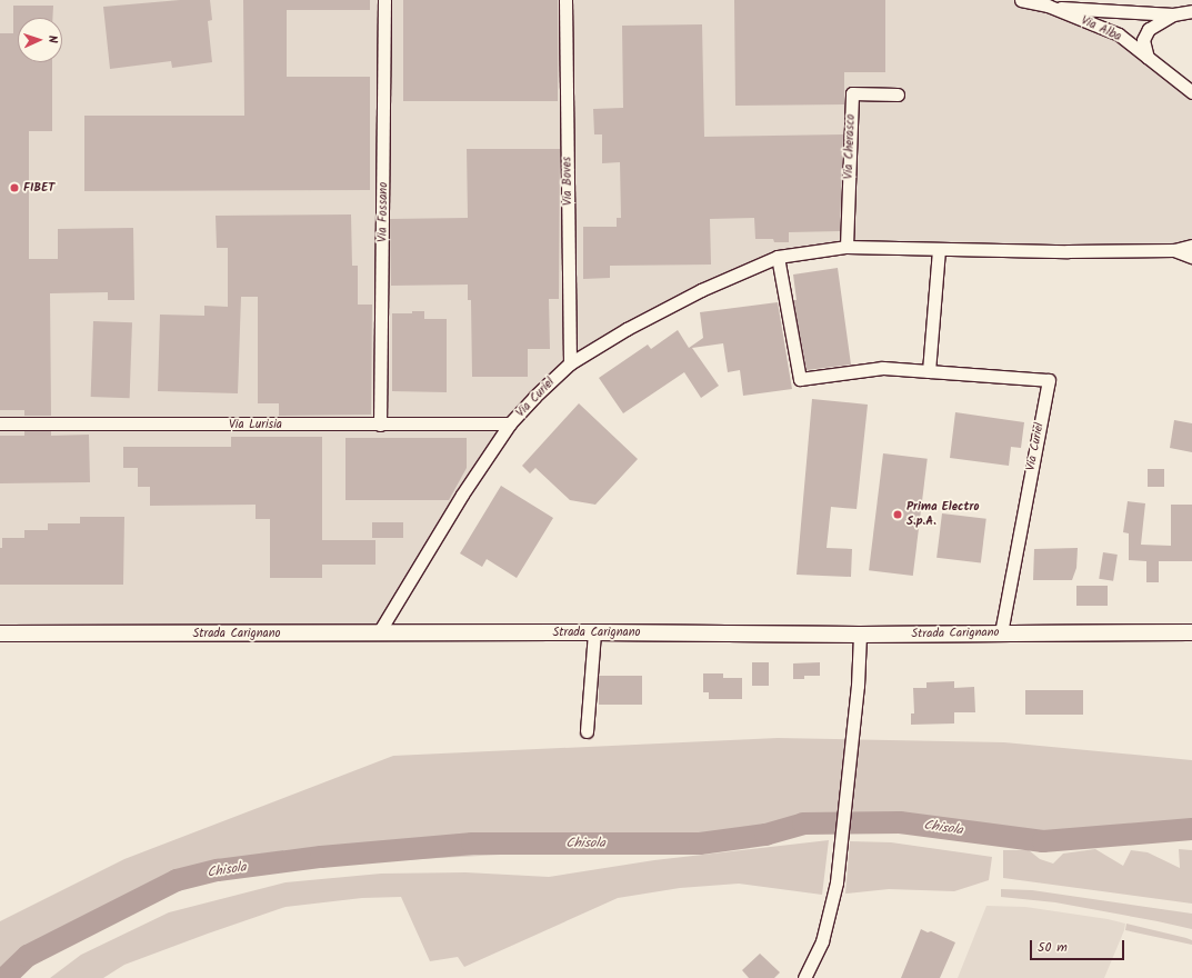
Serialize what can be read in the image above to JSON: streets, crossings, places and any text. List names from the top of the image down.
{
  "streets": {
    "main road": ["Strada Carignano"],
    "street": [
      "Via Alba",
      "Via Cherasco",
      "Via Boves",
      "Via Fossano",
      "Via Curiel",
      "Via Lurisia"
    ]
  },
  "crossings": [
    ["Via Cherasco", "Via Curiel"],
    ["Via Boves", "Via Curiel"],
    ["Via Fossano", "Via Lurisia"],
    ["Via Curiel", "Via Lurisia"],
    ["Via Curiel", "Strada Carignano"]
  ],
  "water": ["Chisola"],
  "places": ["FIBET", "Prima Electro S.p.A."],
  "scale_bar": "50 m",
  "north": "right"
}
